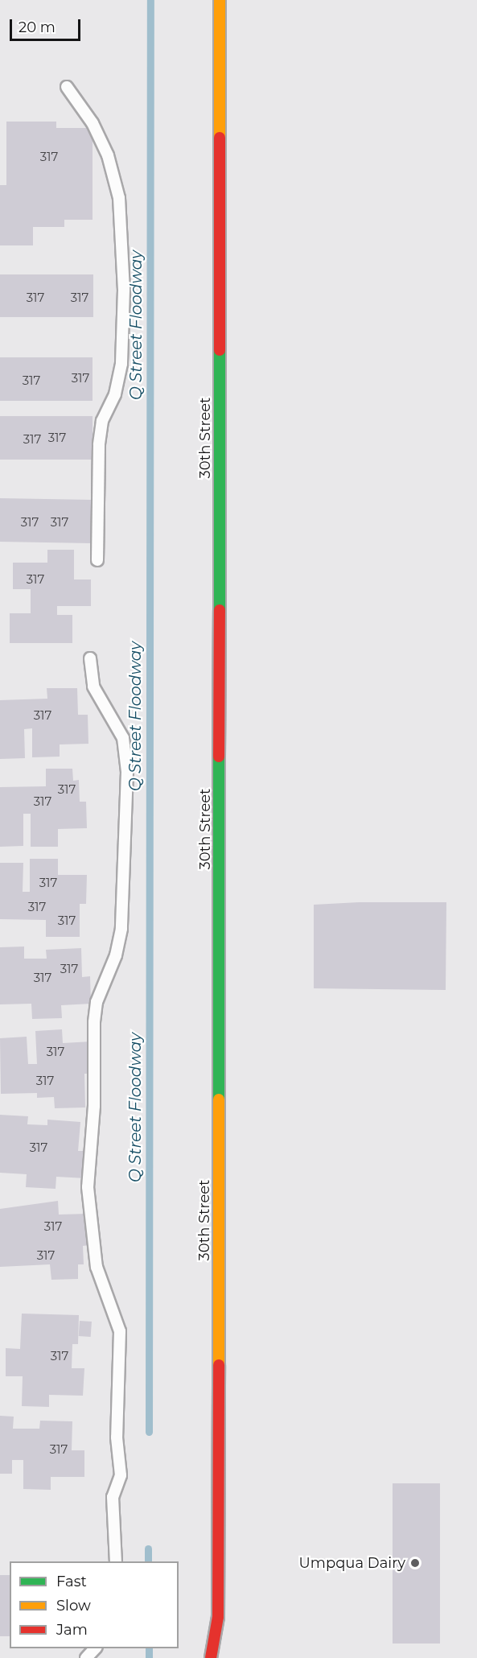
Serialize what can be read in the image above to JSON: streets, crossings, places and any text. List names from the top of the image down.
{
  "streets": {
    "street": ["30th Street"]
  },
  "water": ["Q Street Floodway"],
  "places": ["Umpqua Dairy"],
  "house_numbers": [
    "317",
    "317",
    "317",
    "317",
    "317",
    "317",
    "317",
    "317",
    "317",
    "317",
    "317",
    "317",
    "317",
    "317",
    "317",
    "317",
    "317",
    "317",
    "317",
    "317",
    "317",
    "317",
    "317",
    "317",
    "317"
  ],
  "legend": ["Fast", "Slow", "Jam"],
  "scale_bar": "20 m"
}
